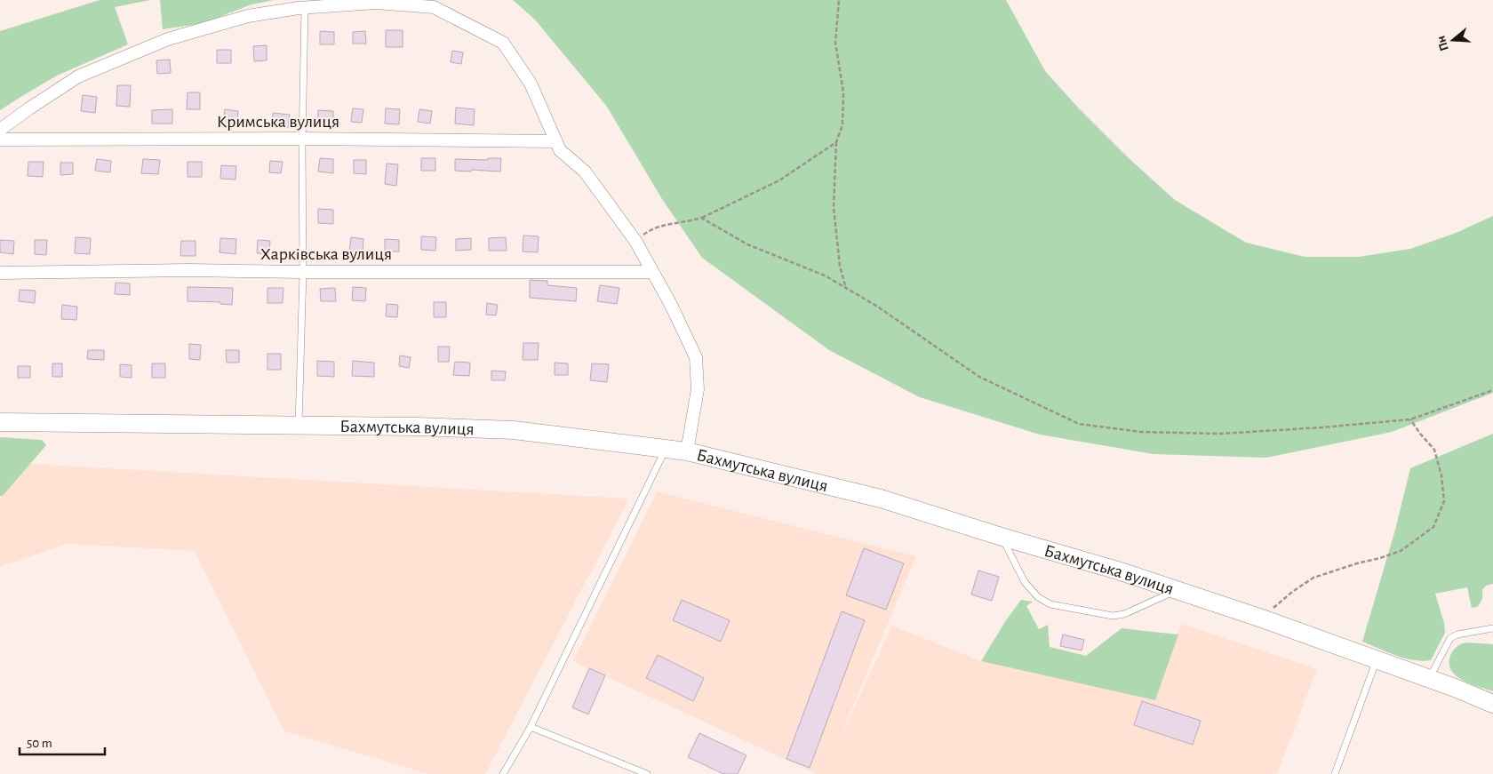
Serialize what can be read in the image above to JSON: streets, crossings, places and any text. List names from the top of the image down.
{
  "streets": {
    "main road": ["Бахмутська вулиця"],
    "street": ["Кримська вулиця", "Харківська вулиця"]
  },
  "scale_bar": "50 m",
  "north": "left"
}
